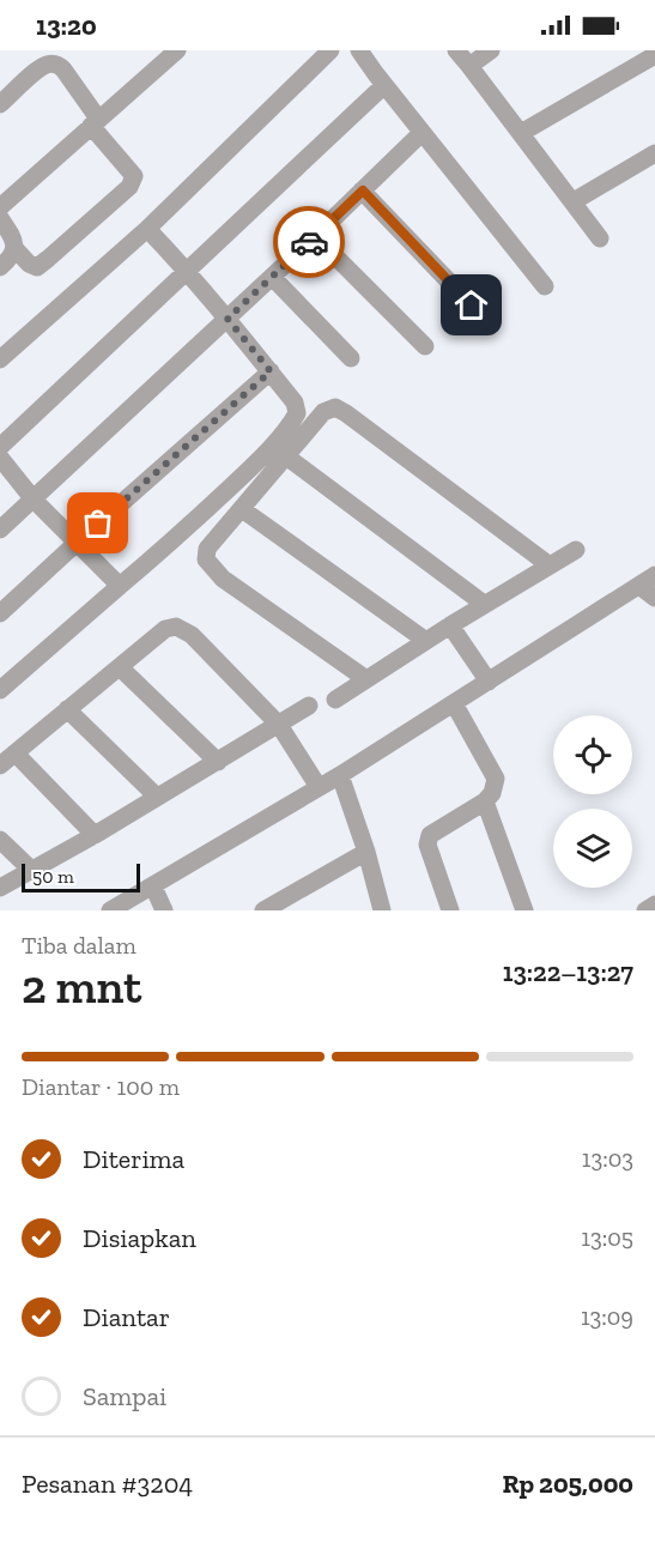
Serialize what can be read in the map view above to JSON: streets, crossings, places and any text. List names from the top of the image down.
{
  "scale_bar": "50 m",
  "page": {
    "status": "13:20",
    "scale": "50 m",
    "heading": ["2 mnt", "Tiba dalam", "13:22–13:27"],
    "panel": ["Pesanan #3204", "Rp 205,000"],
    "bar": "Diantar · 100 m",
    "list": [
      ["Diterima", "13:03"],
      ["Disiapkan", "13:05"],
      ["Diantar", "13:09"],
      "Sampai"
    ]
  }
}
